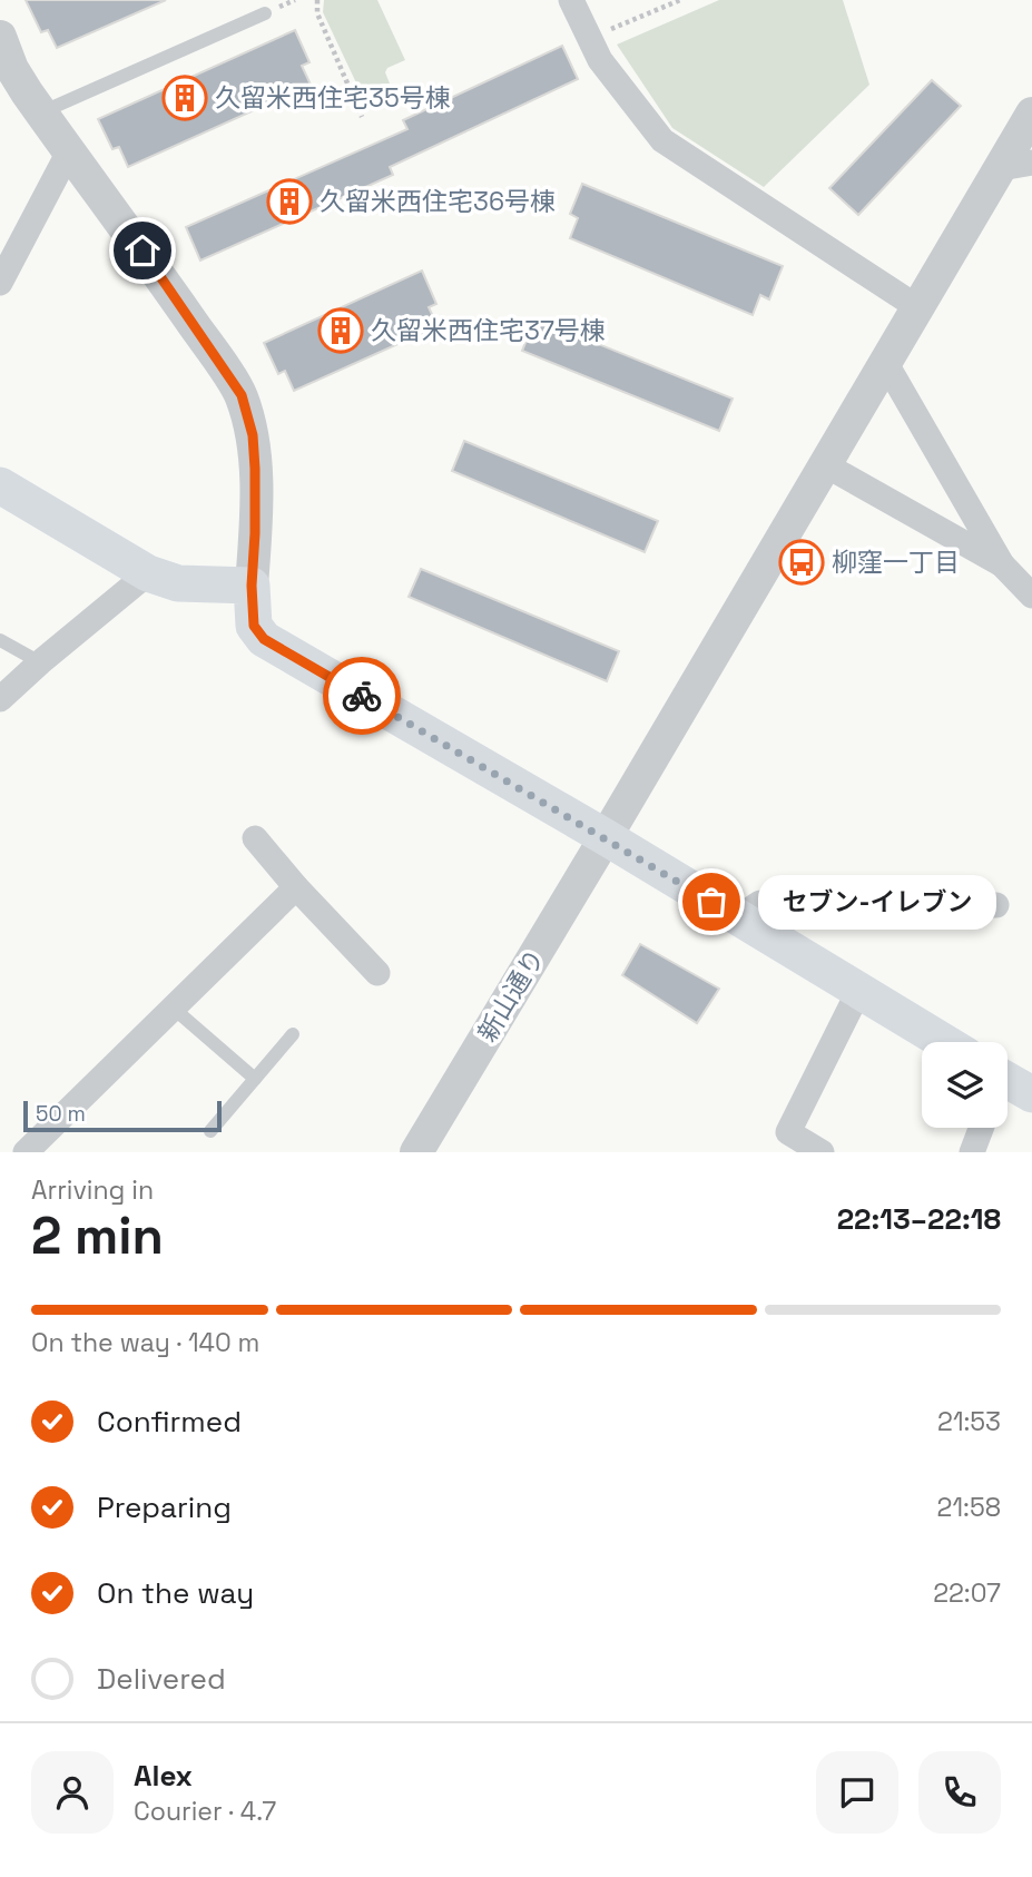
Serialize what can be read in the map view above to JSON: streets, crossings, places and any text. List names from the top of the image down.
{
  "streets": {
    "street": ["新山通り"]
  },
  "places": {
    "building": ["久留米西住宅35号棟", "久留米西住宅36号棟", "久留米西住宅37号棟"],
    "bus stop": ["柳窪一丁目"],
    "other": ["セブン-イレブン"]
  },
  "scale_bar": "50 m",
  "page": {
    "bubble": "セブン-イレブン",
    "scale": "50 m",
    "heading": ["2 min", "Arriving in", "22:13–22:18"],
    "panel": ["Alex", "Courier · 4.7"],
    "bar": "On the way · 140 m",
    "list": [
      ["Confirmed", "21:53"],
      ["Preparing", "21:58"],
      ["On the way", "22:07"],
      "Delivered"
    ]
  }
}
